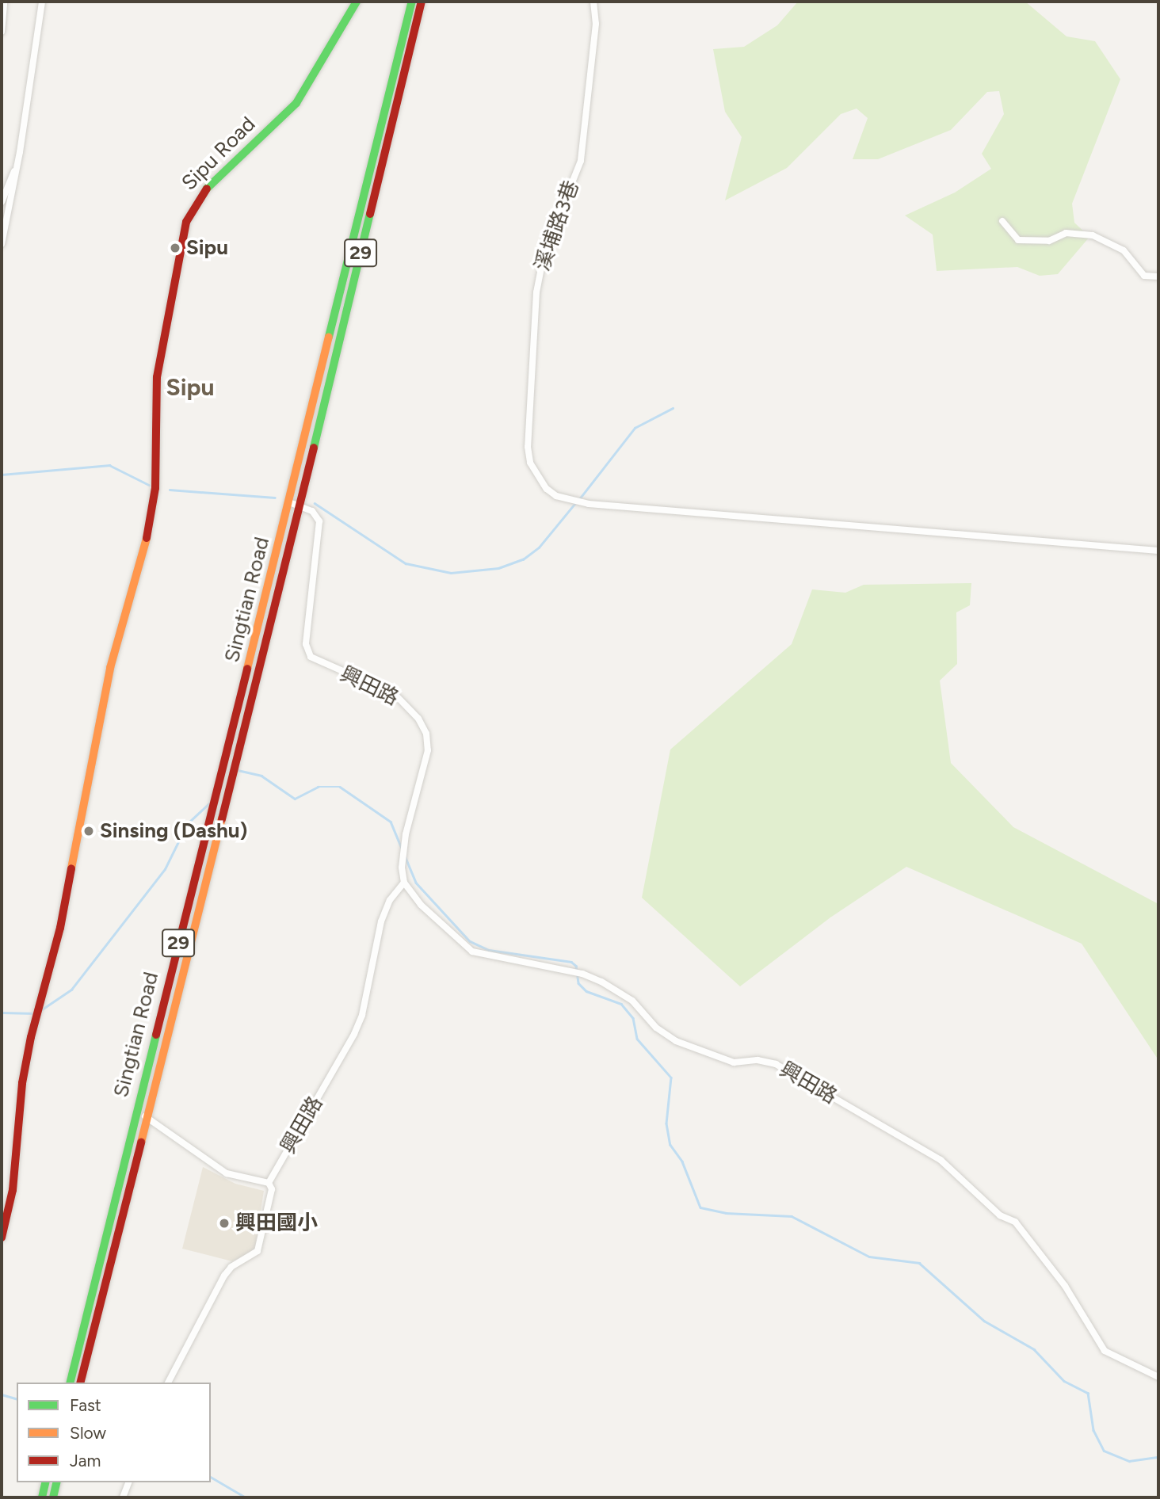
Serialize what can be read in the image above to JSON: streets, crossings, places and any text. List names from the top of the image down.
{
  "streets": {
    "main road": ["Sipu Road", "29", "Singtian Road"],
    "street": ["溪埔路3巷", "興田路"]
  },
  "crossings": [
    ["29", "Singtian Road"],
    ["29", "興田路"],
    ["Singtian Road", "興田路"]
  ],
  "districts": ["Sipu"],
  "places": ["Sipu", "Sinsing (Dashu)", "興田國小"],
  "legend": ["Fast", "Slow", "Jam"]
}
